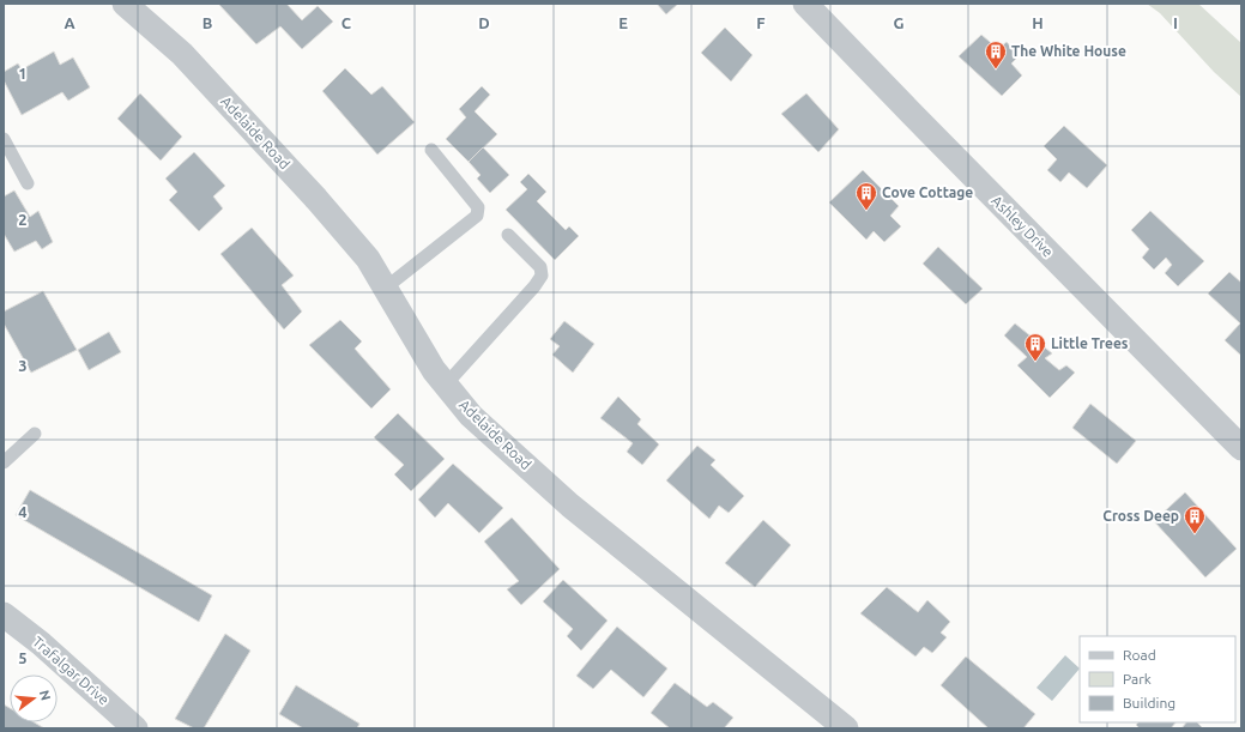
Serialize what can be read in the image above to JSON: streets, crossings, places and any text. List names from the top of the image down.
{
  "streets": {
    "street": ["Adelaide Road", "Ashley Drive", "Trafalgar Drive"]
  },
  "places": {
    "building": [
      "The White House",
      "Cove Cottage",
      "Little Trees",
      "Cross Deep"
    ]
  },
  "legend": ["Road", "Park", "Building"],
  "north": "right",
  "grid": {
    "columns": [
      "A",
      "B",
      "C",
      "D",
      "E",
      "F",
      "G",
      "H",
      "I"
    ],
    "rows": [
      "1",
      "2",
      "3",
      "4",
      "5"
    ]
  }
}
